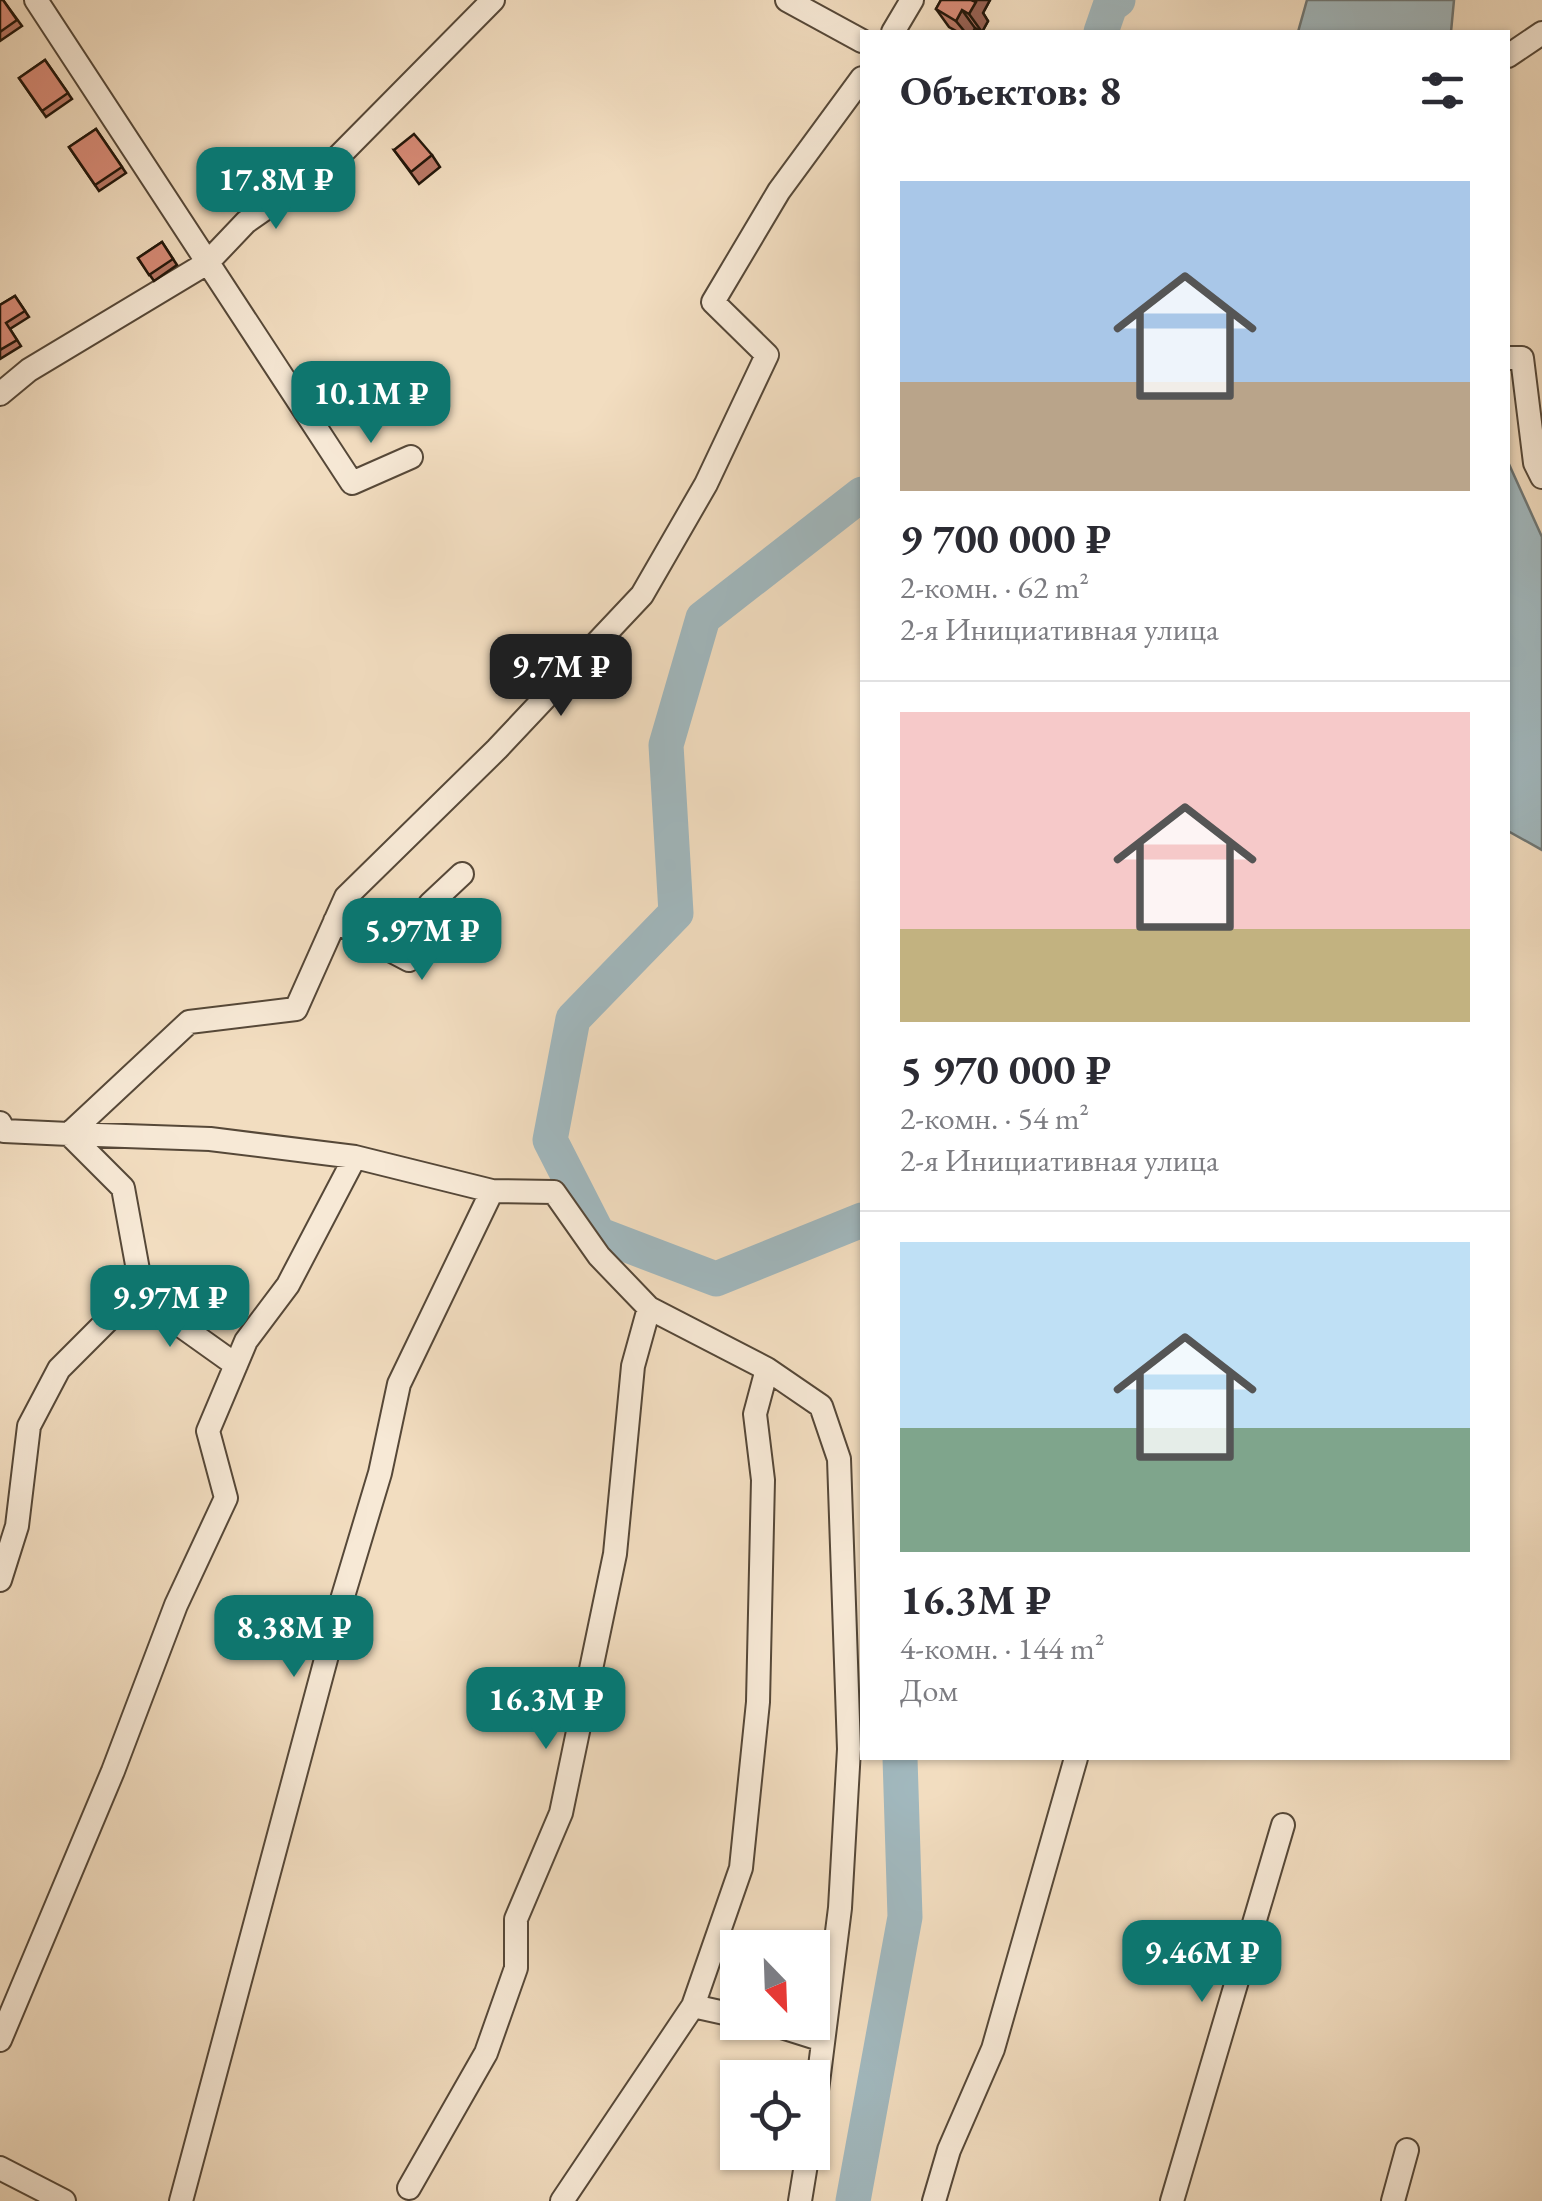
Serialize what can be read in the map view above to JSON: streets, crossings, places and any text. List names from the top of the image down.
{
  "north": "bottom right",
  "page": {
    "heading": "Объектов: 8",
    "price": [
      "17.8M ₽",
      "10.1M ₽",
      "9.7M ₽",
      "5.97M ₽",
      "9.97M ₽",
      "8.38M ₽",
      "16.3M ₽",
      "9.46M ₽"
    ],
    "list": [
      {
        "name": "9 700 000 ₽",
        "note": "2-комн. · 62 m² · 2-я Инициативная улица"
      },
      {
        "name": "5 970 000 ₽",
        "note": "2-комн. · 54 m² · 2-я Инициативная улица"
      },
      {
        "name": "16.3M ₽",
        "note": "4-комн. · 144 m² · Дом"
      }
    ]
  }
}
